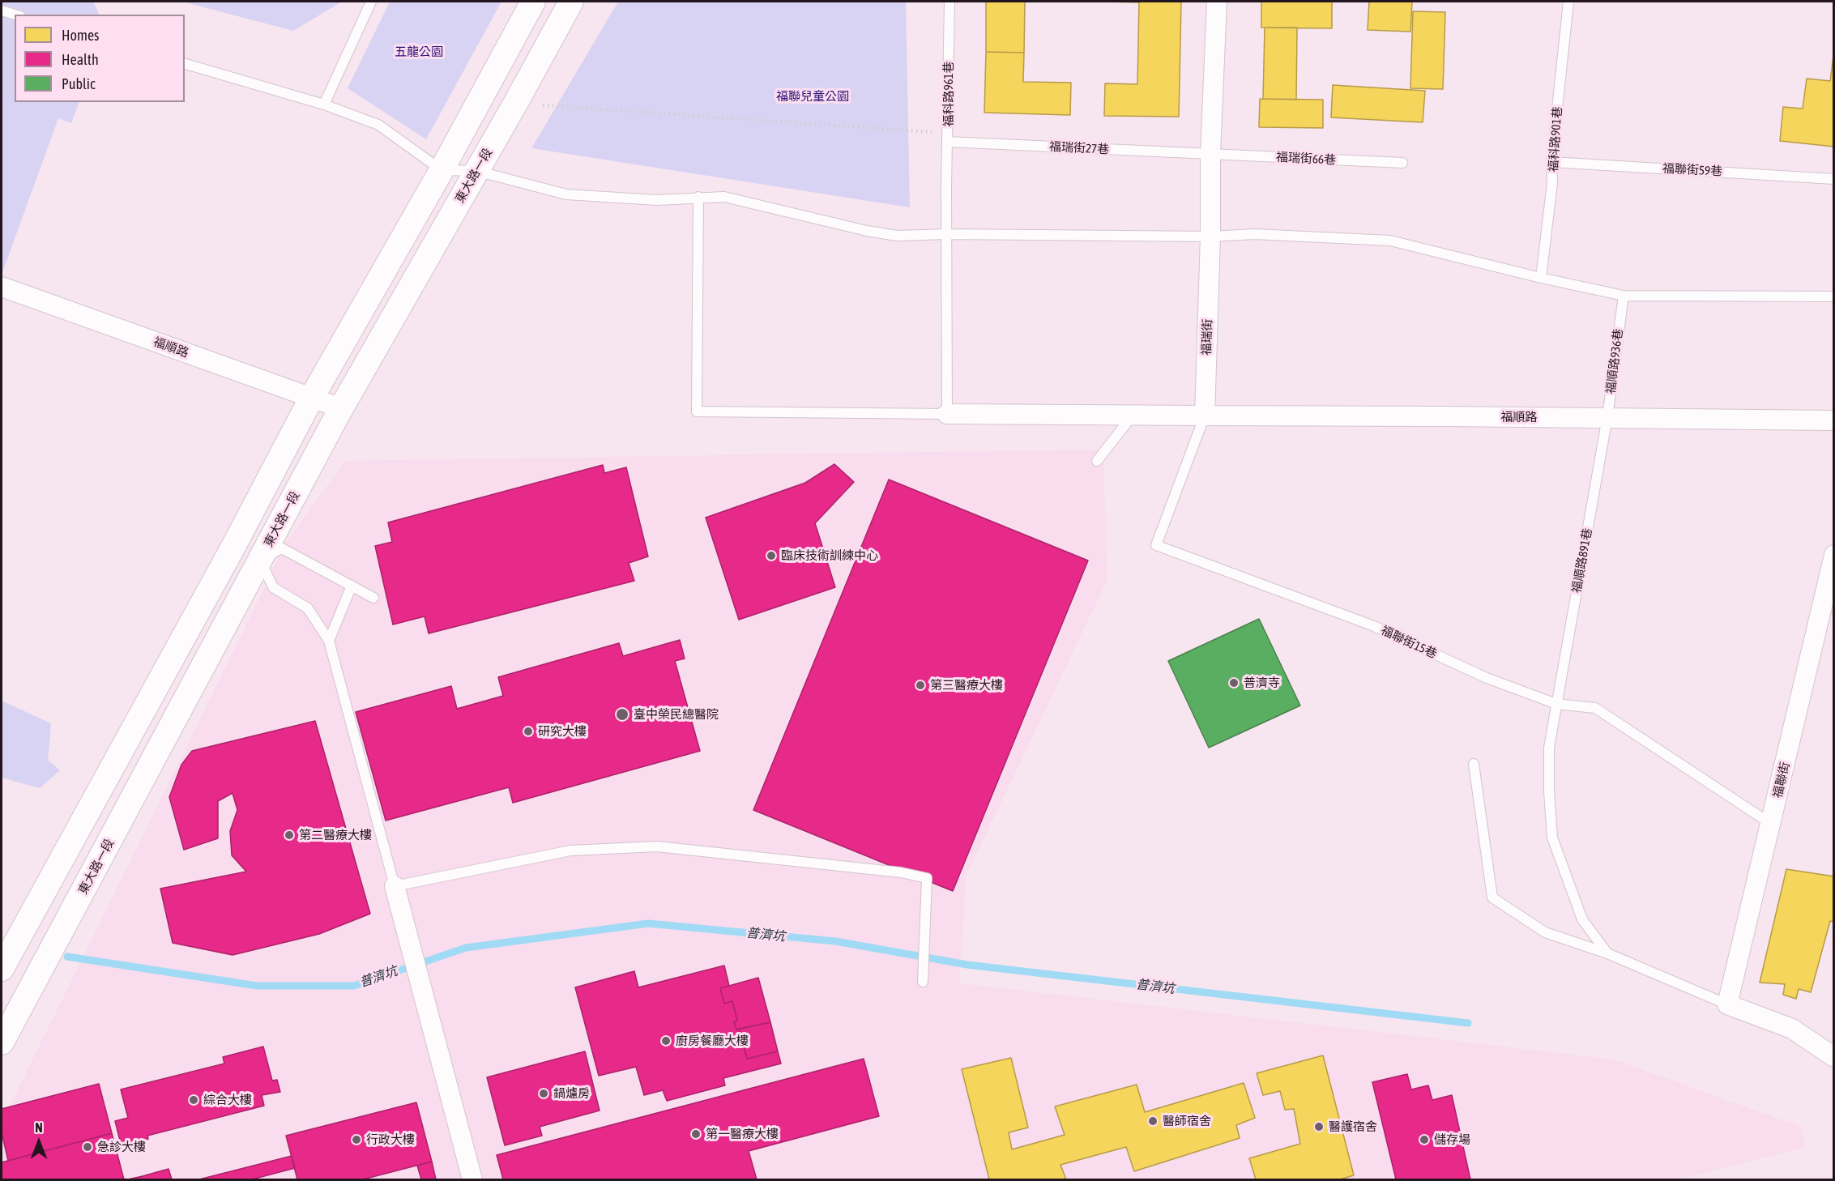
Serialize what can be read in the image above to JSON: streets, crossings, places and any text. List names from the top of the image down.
{
  "streets": {
    "street": [
      "東大路一段",
      "福瑞街",
      "福順路",
      "福聯街"
    ],
    "lane": [
      "福科路961巷",
      "福科路901巷",
      "福瑞街27巷",
      "福瑞街66巷",
      "福聯街59巷",
      "福順路936巷",
      "福順路891巷",
      "福聯街15巷"
    ]
  },
  "crossings": [
    ["福科路961巷", "福瑞街27巷"],
    ["福科路901巷", "福聯街59巷"],
    ["福瑞街27巷", "福瑞街66巷"],
    ["福瑞街27巷", "福瑞街"],
    ["福瑞街66巷", "福瑞街"],
    ["東大路一段", "福順路"],
    ["福瑞街", "福順路"],
    ["福瑞街", "福聯街15巷"],
    ["福順路", "福順路936巷"],
    ["福順路", "福順路891巷"],
    ["福順路", "福聯街15巷"],
    ["福順路936巷", "福順路891巷"],
    ["福順路891巷", "福聯街15巷"],
    ["福聯街15巷", "福聯街"]
  ],
  "water": ["普濟坑"],
  "parks": ["五龍公園", "福聯兒童公園"],
  "places": [
    "臨床技術訓練中心",
    "普濟寺",
    "第三醫療大樓",
    "臺中榮民總醫院",
    "研究大樓",
    "第二醫療大樓",
    "廚房餐廳大樓",
    "鍋爐房",
    "綜合大樓",
    "醫師宿舍",
    "醫護宿舍",
    "第一醫療大樓",
    "行政大樓",
    "儲存場",
    "急診大樓"
  ],
  "legend": ["Homes", "Health", "Public"],
  "north": "top"
}
